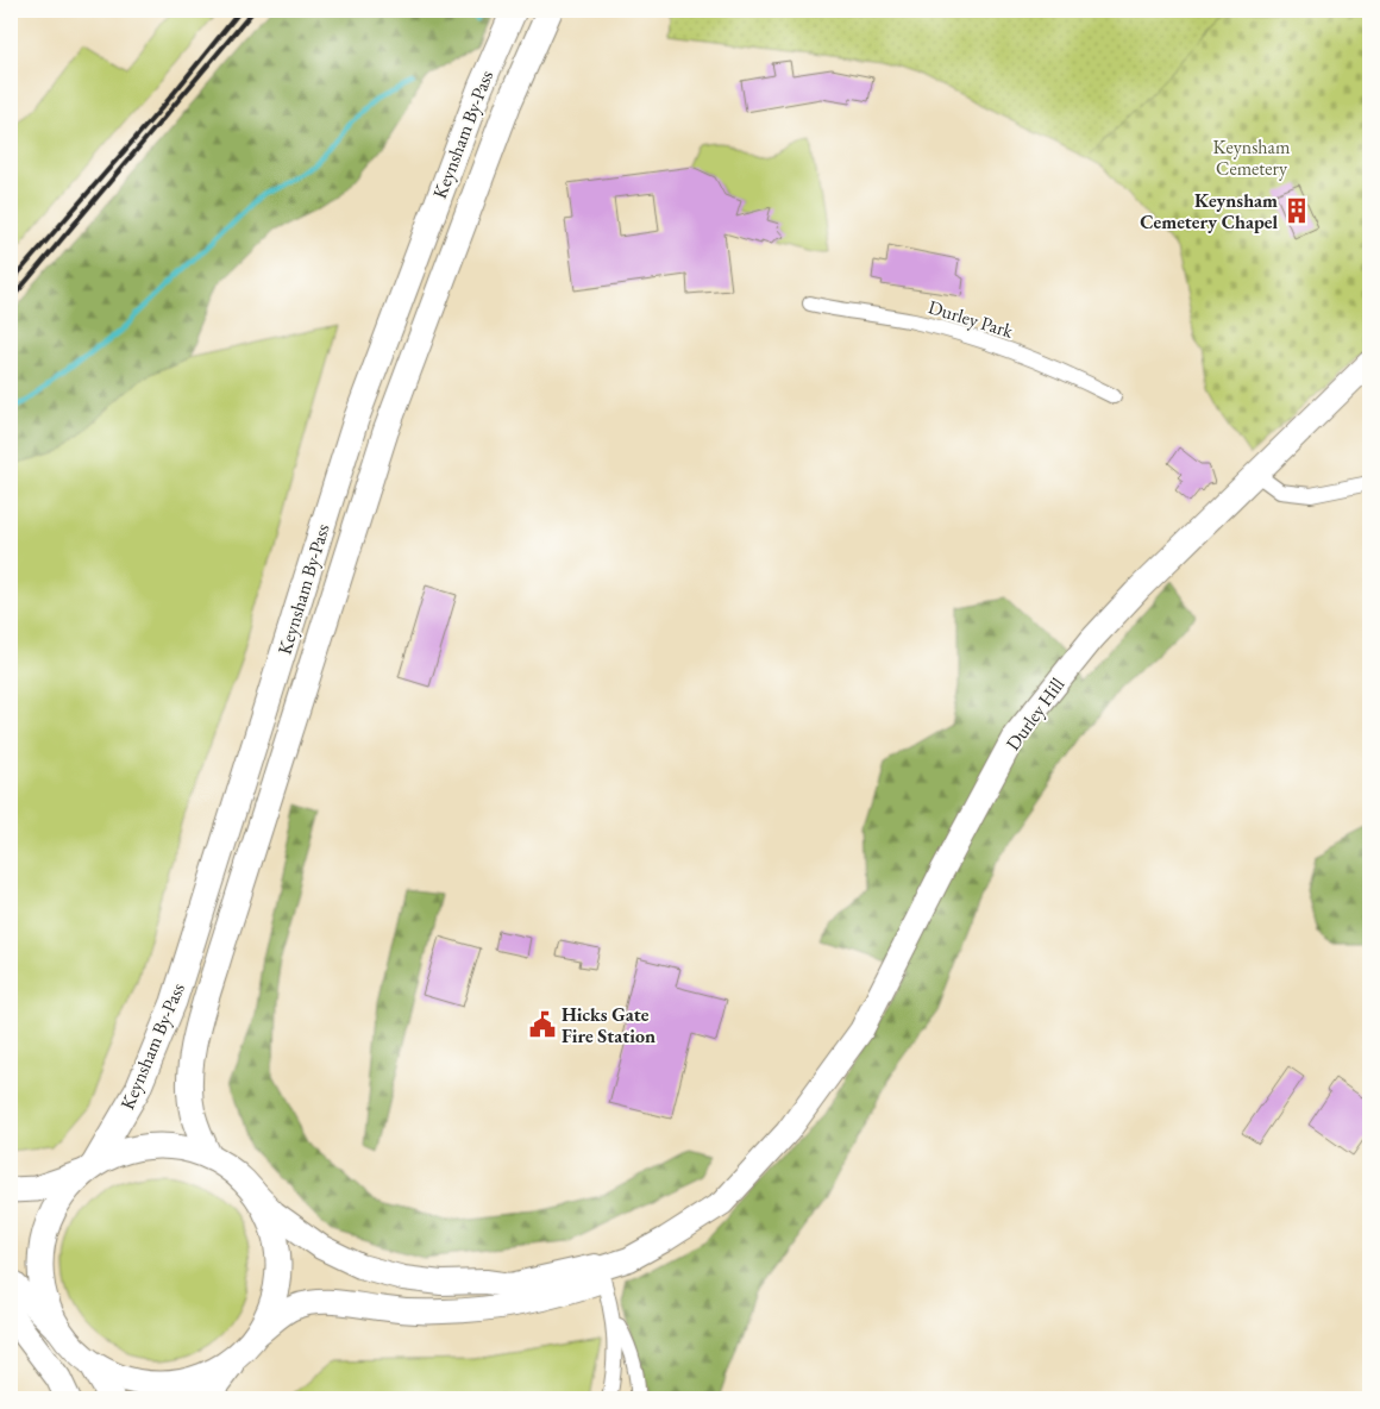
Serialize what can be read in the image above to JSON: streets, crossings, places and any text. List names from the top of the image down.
{
  "streets": {
    "highway": ["Keynsham By-Pass"],
    "main road": ["Durley Hill"],
    "street": ["Durley Park"]
  },
  "parks": ["Keynsham Cemetery"],
  "places": {
    "building": ["Keynsham Cemetery Chapel"],
    "public building": ["Hicks Gate Fire Station"]
  }
}
